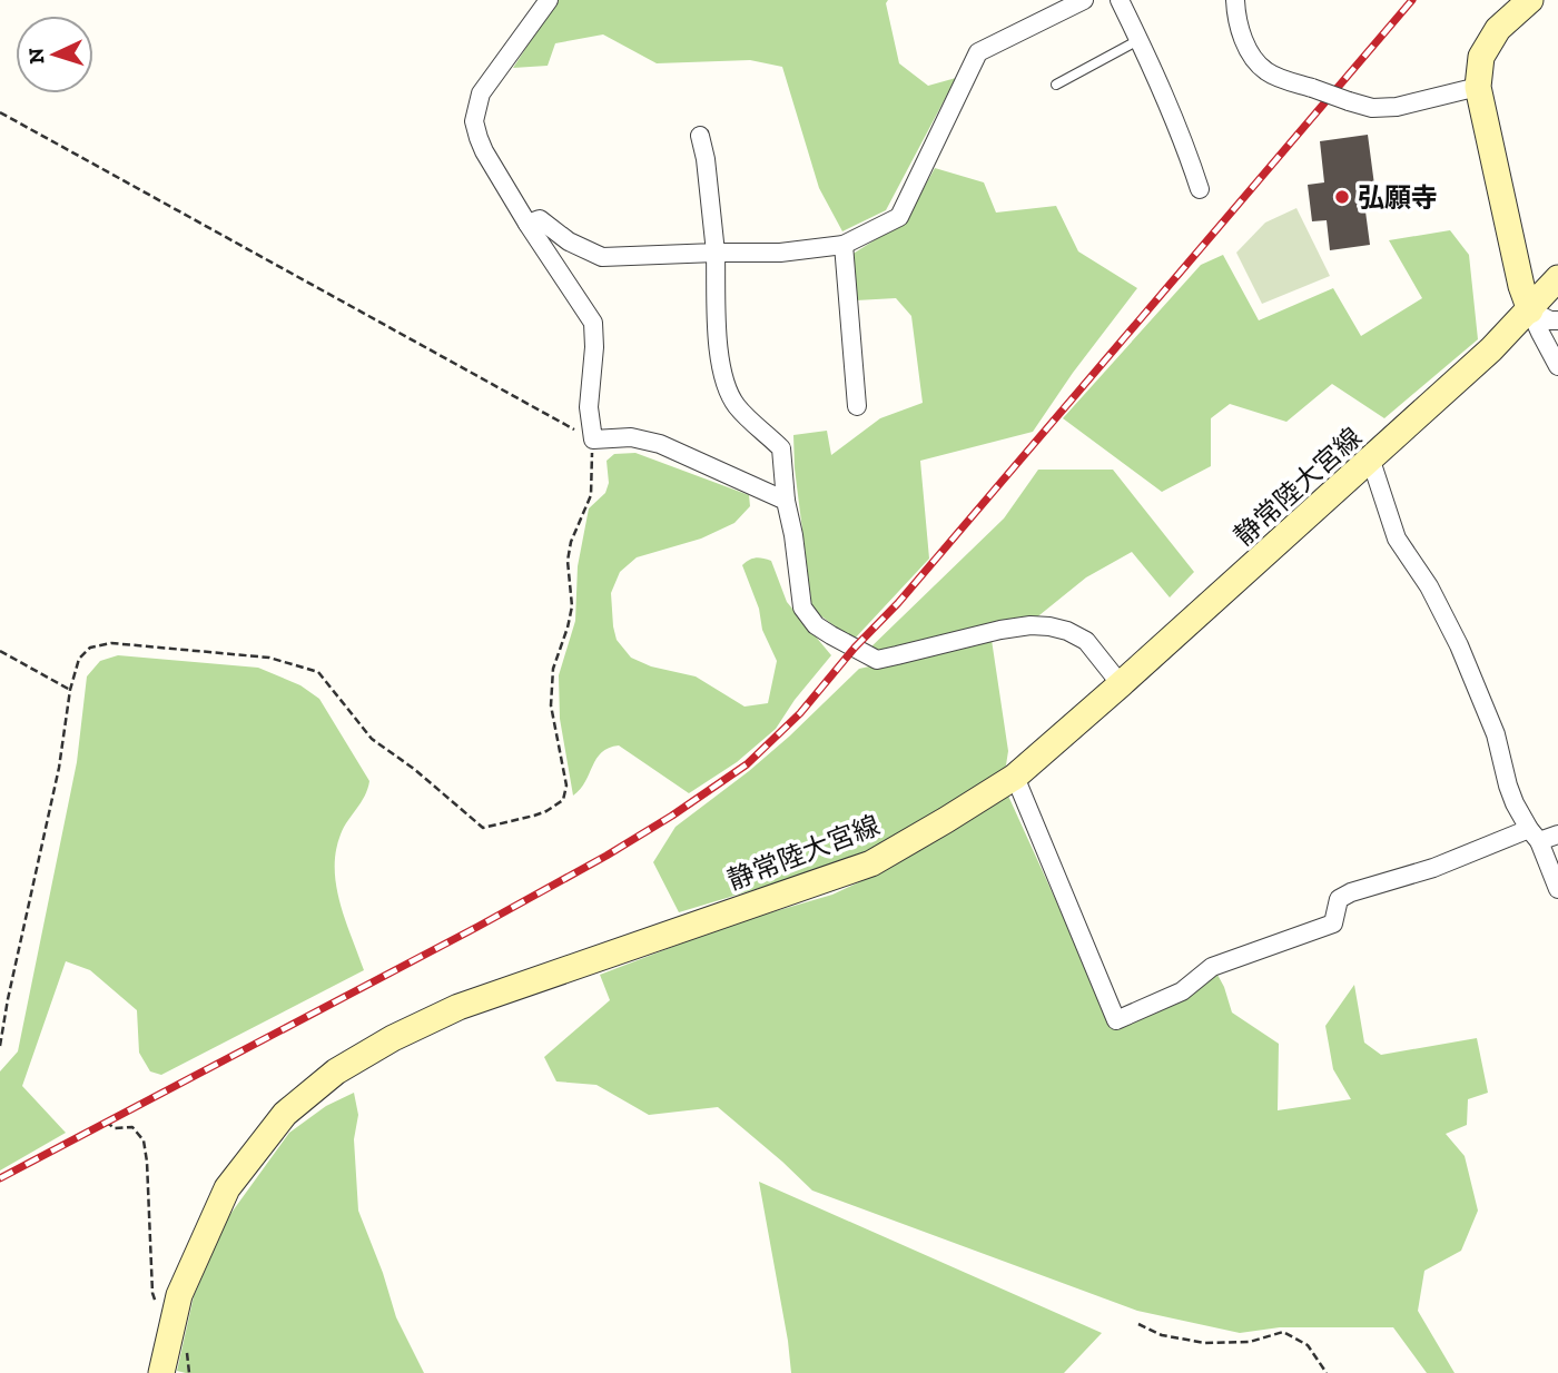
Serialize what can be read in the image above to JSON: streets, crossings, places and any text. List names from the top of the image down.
{
  "streets": {
    "main road": ["静常陸大宮線"]
  },
  "places": ["弘願寺"],
  "north": "left"
}
